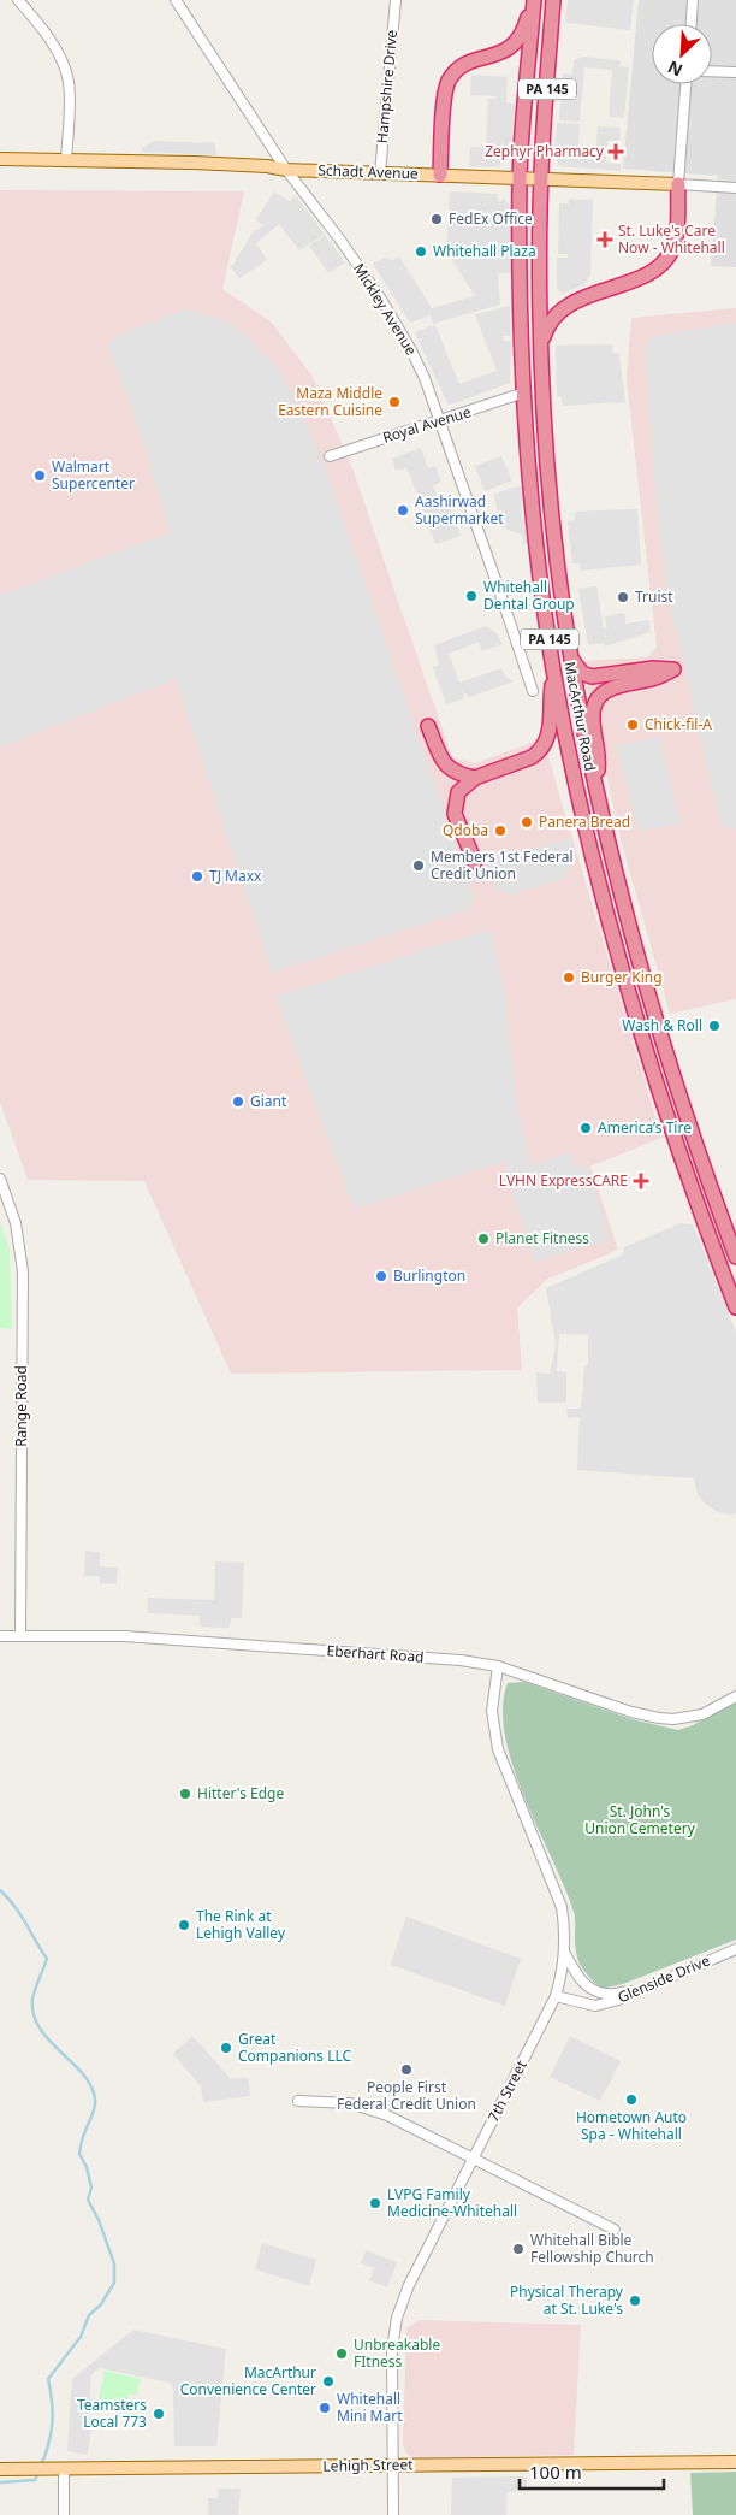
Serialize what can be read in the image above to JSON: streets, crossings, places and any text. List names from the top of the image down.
{
  "streets": {
    "highway": ["PA 145", "MacArthur Road"],
    "main road": ["Schadt Avenue", "Lehigh Street"],
    "street": [
      "Hampshire Drive",
      "Mickley Avenue",
      "Royal Avenue",
      "Range Road",
      "Eberhart Road",
      "Glenside Drive",
      "7th Street"
    ]
  },
  "crossings": [
    ["Hampshire Drive", "Schadt Avenue"],
    ["Schadt Avenue", "Mickley Avenue"],
    ["Schadt Avenue", "MacArthur Road"],
    ["Mickley Avenue", "Royal Avenue"],
    ["Royal Avenue", "MacArthur Road"],
    ["Range Road", "Eberhart Road"],
    ["Eberhart Road", "7th Street"],
    ["Glenside Drive", "7th Street"],
    ["7th Street", "Lehigh Street"]
  ],
  "parks": ["St. John's Union Cemetery"],
  "places": {
    "health": ["Zephyr Pharmacy", "St. Luke's Care Now - Whitehall", "LVHN ExpressCARE"],
    "other": [
      "FedEx Office",
      "Whitehall Plaza",
      "Maza Middle Eastern Cuisine",
      "Walmart Supercenter",
      "Aashirwad Supermarket",
      "Whitehall Dental Group",
      "Truist",
      "Chick-fil-A",
      "Panera Bread",
      "Qdoba",
      "Members 1st Federal Credit Union",
      "TJ Maxx",
      "Burger King",
      "Wash & Roll",
      "Giant",
      "America’s Tire",
      "Planet Fitness",
      "Burlington",
      "Hitter's Edge",
      "The Rink at Lehigh Valley",
      "Great Companions LLC",
      "People First Federal Credit Union",
      "Hometown Auto Spa - Whitehall",
      "LVPG Family Medicine-Whitehall",
      "Whitehall Bible Fellowship Church",
      "Physical Therapy at St. Luke's",
      "Unbreakable FItness",
      "MacArthur Convenience Center",
      "Whitehall Mini Mart",
      "Teamsters Local 773"
    ]
  },
  "scale_bar": "100 m",
  "north": "bottom left"
}
